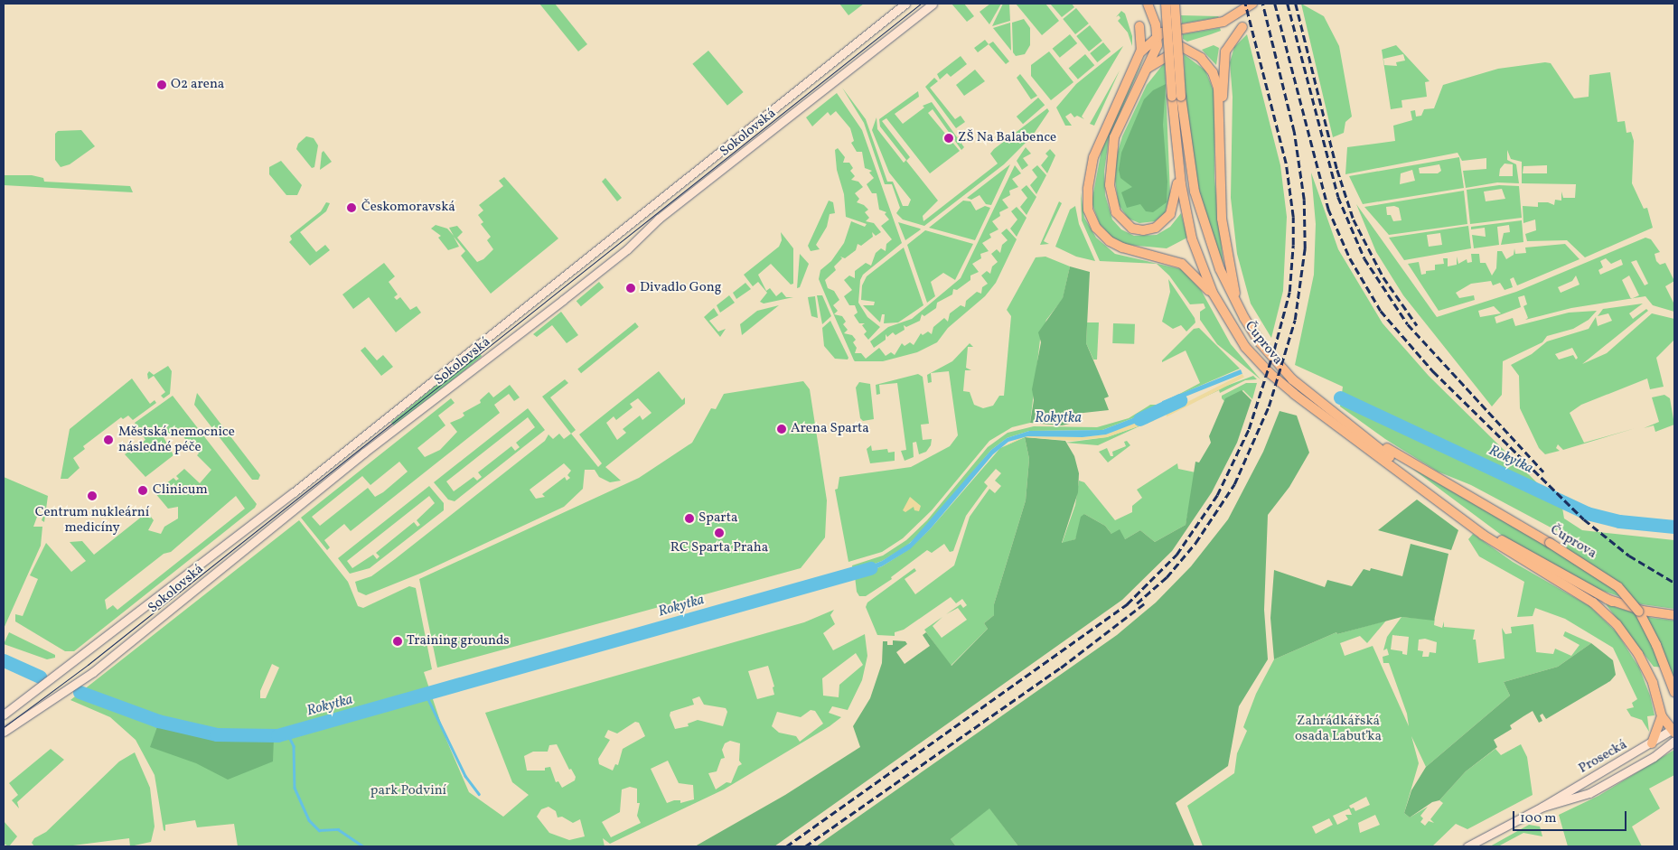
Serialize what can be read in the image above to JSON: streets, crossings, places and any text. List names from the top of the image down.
{
  "streets": {
    "main road": ["Sokolovská", "Čuprova", "Prosecká"]
  },
  "crossings": [
    ["Čuprova", "Prosecká"]
  ],
  "water": ["Rokytka"],
  "parks": ["Zahrádkářská osada Labuťka", "park Podviní"],
  "places": [
    "O2 arena",
    "ZŠ Na Balabence",
    "Českomoravská",
    "Divadlo Gong",
    "Arena Sparta",
    "Městská nemocnice následné péče",
    "Clinicum",
    "Centrum nukleární medicíny",
    "Sparta",
    "RC Sparta Praha",
    "Training grounds"
  ],
  "scale_bar": "100 m"
}
